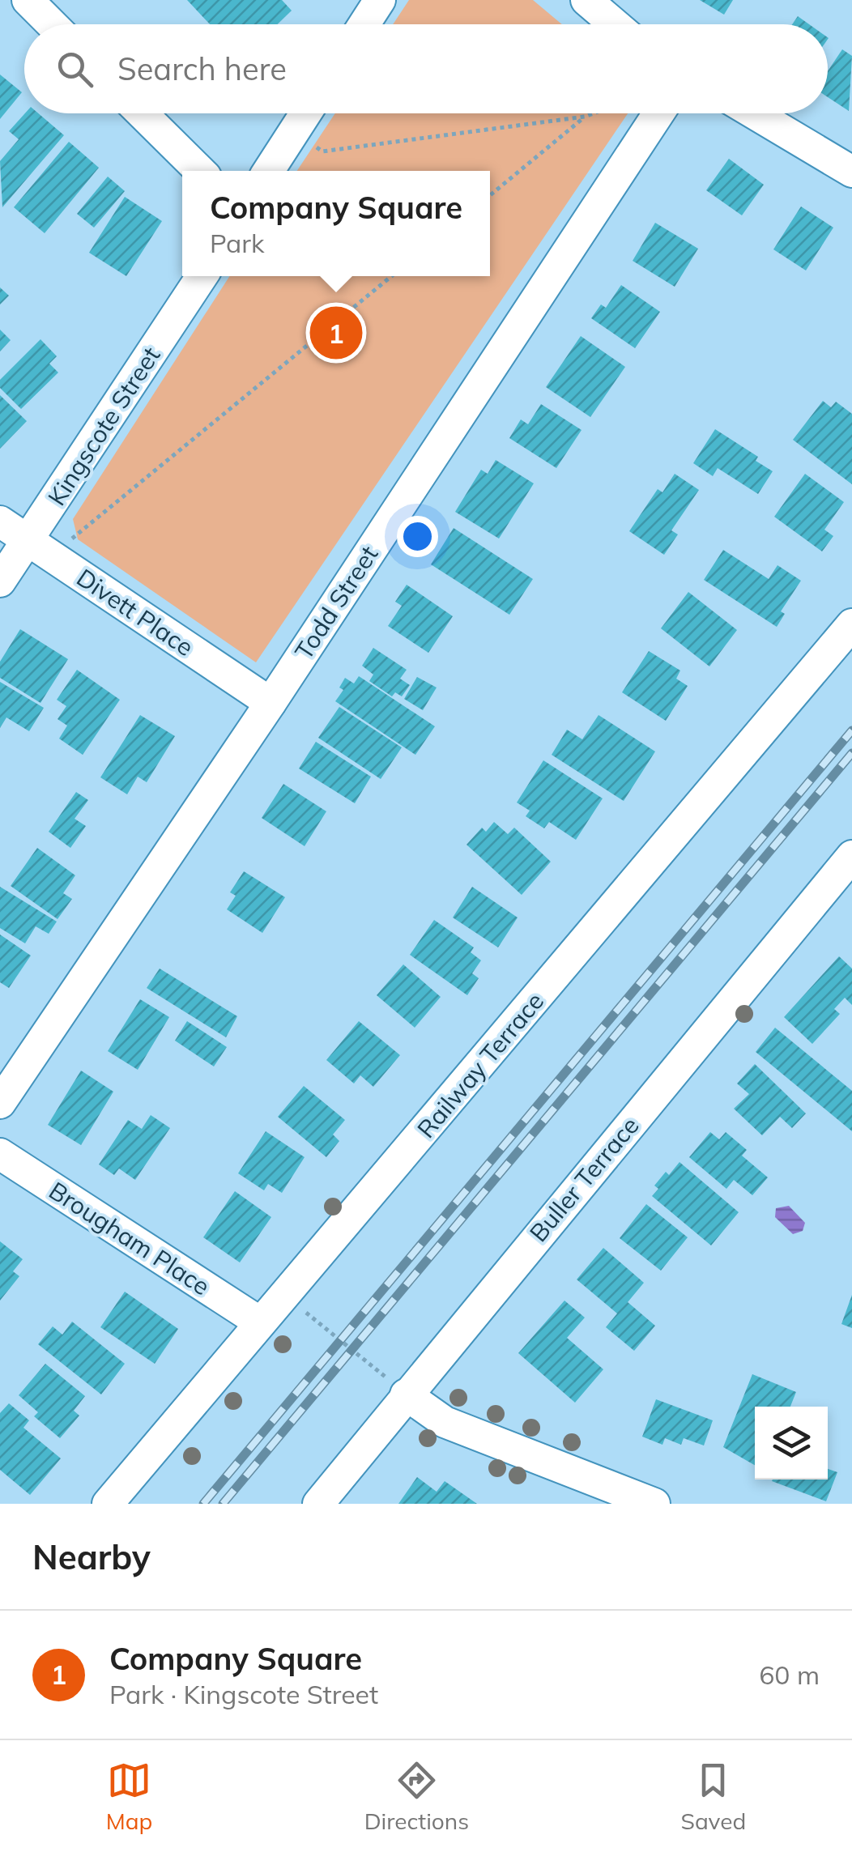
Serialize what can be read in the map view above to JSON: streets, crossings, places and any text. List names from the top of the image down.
{
  "streets": {
    "street": [
      "Kingscote Street",
      "Todd Street",
      "Divett Place",
      "Railway Terrace",
      "Buller Terrace",
      "Brougham Place"
    ]
  },
  "crossings": [
    ["Kingscote Street", "Divett Place"],
    ["Todd Street", "Divett Place"],
    ["Railway Terrace", "Brougham Place"]
  ],
  "page": {
    "search": "Search here",
    "popup": ["Company Square", "Park"],
    "pins": "1",
    "heading": "Nearby",
    "list": [
      {
        "mark": "1",
        "name": "Company Square",
        "note": "Park · Kingscote Street",
        "value": "60 m"
      }
    ],
    "nav": ["Map", "Directions", "Saved"]
  }
}
